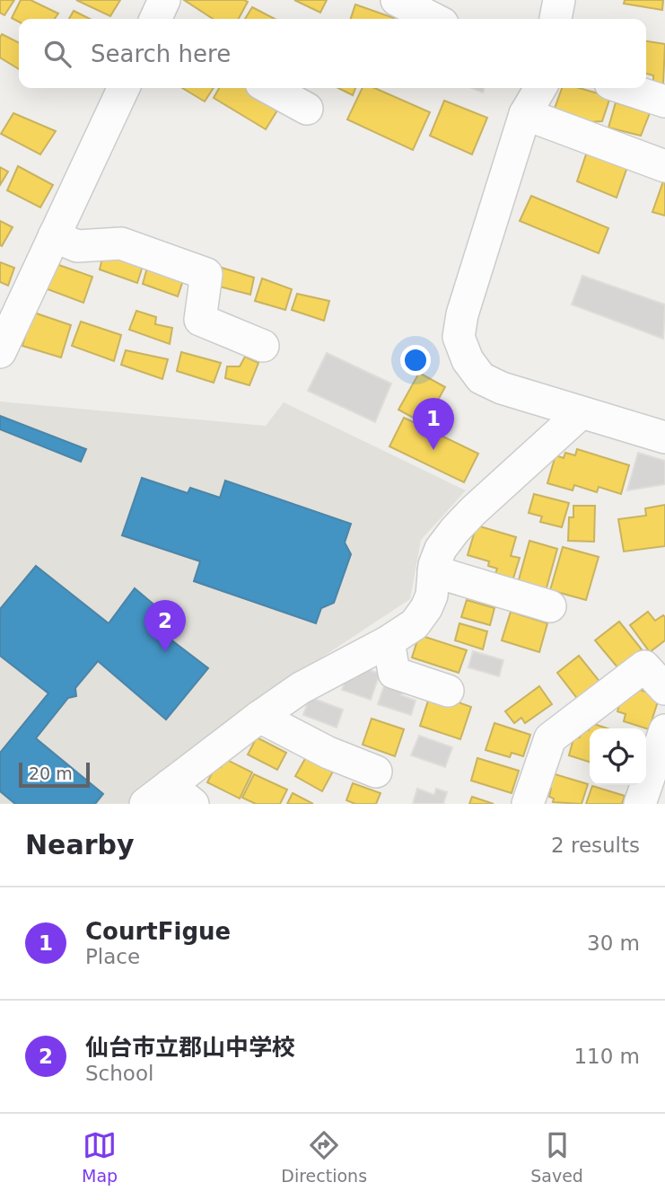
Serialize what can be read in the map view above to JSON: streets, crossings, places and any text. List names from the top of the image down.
{
  "scale_bar": "20 m",
  "page": {
    "search": "Search here",
    "pins": ["1", "2"],
    "scale": "20 m",
    "heading": ["Nearby", "2 results"],
    "list": [
      {
        "mark": "1",
        "name": "CourtFigue",
        "note": "Place",
        "value": "30 m"
      },
      {
        "mark": "2",
        "name": "仙台市立郡山中学校",
        "note": "School",
        "value": "110 m"
      }
    ],
    "nav": ["Map", "Directions", "Saved"]
  }
}
